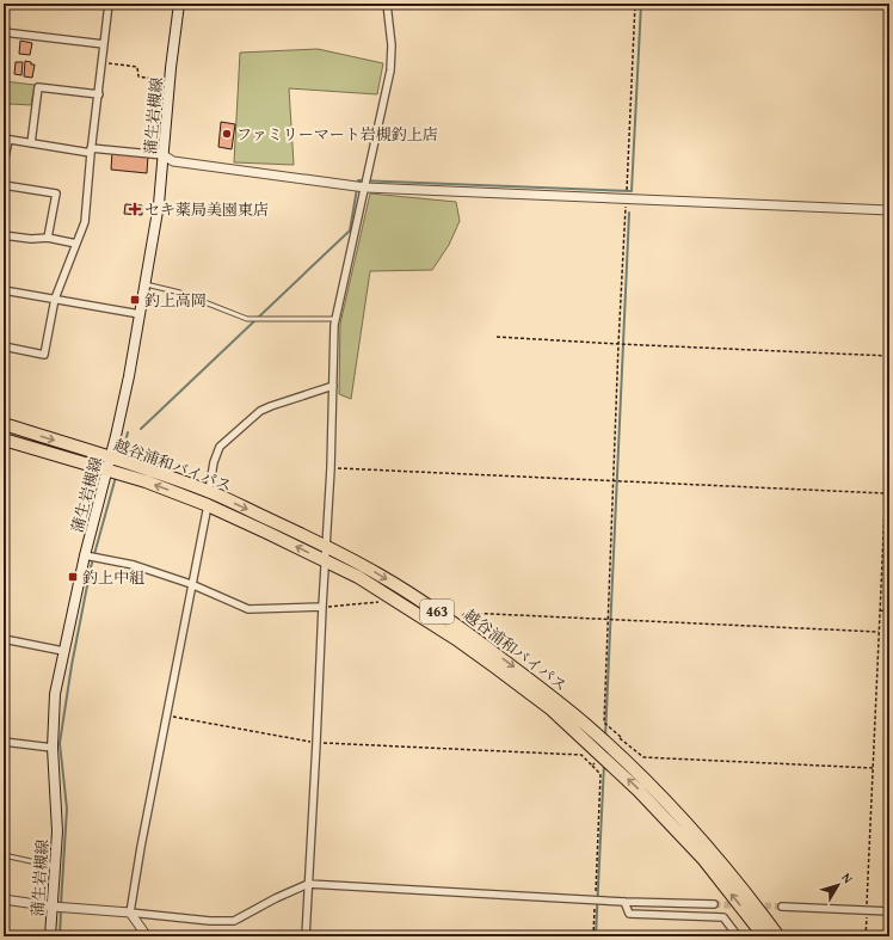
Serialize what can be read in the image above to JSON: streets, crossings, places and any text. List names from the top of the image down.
{
  "streets": {
    "highway": ["越谷浦和バイパス", "463"],
    "main road": ["蒲生岩槻線"]
  },
  "crossings": [
    ["蒲生岩槻線", "越谷浦和バイパス"]
  ],
  "places": {
    "other": ["ファミリーマート岩槻釣上店"],
    "health": ["セキ薬局美園東店"],
    "transit": ["釣上高岡", "釣上中組"]
  },
  "north": "top right"
}
